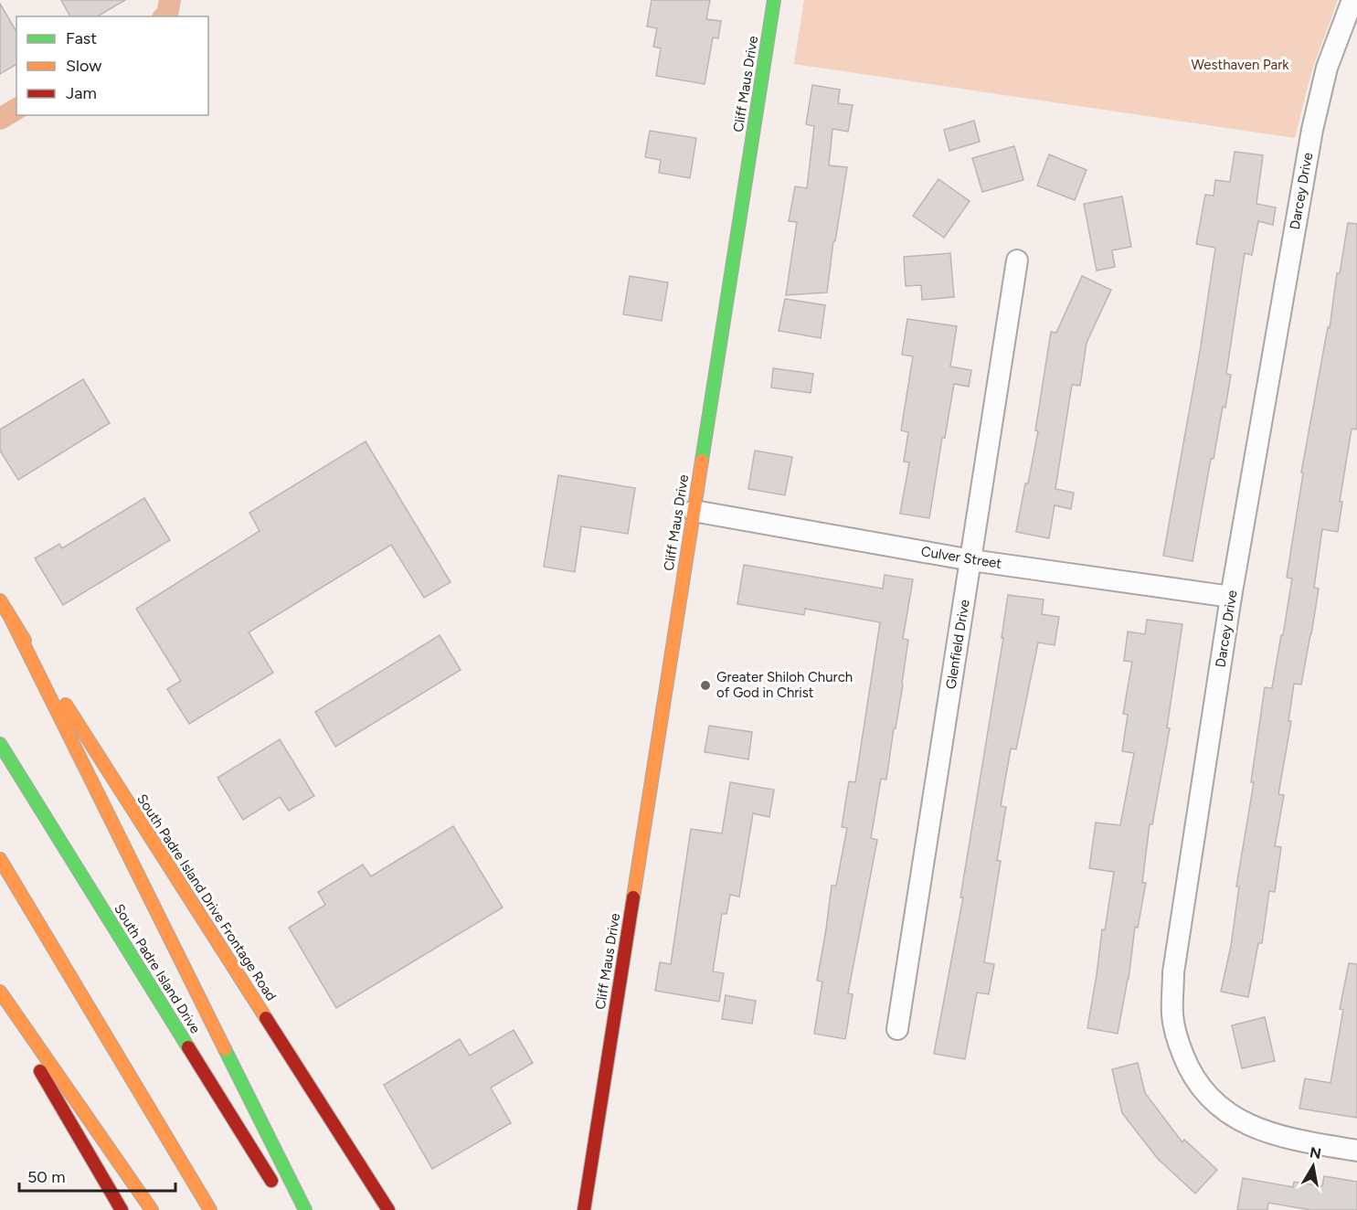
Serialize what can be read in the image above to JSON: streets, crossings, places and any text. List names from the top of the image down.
{
  "streets": {
    "main road": ["Cliff Maus Drive", "South Padre Island Drive Frontage Road", "South Padre Island Drive"],
    "street": ["Darcey Drive", "Culver Street", "Glenfield Drive"]
  },
  "crossings": [
    ["Cliff Maus Drive", "Culver Street"],
    ["Darcey Drive", "Culver Street"],
    ["Culver Street", "Glenfield Drive"]
  ],
  "parks": ["Westhaven Park"],
  "places": ["Greater Shiloh Church of God in Christ"],
  "legend": ["Fast", "Slow", "Jam"],
  "scale_bar": "50 m",
  "north": "top"
}
